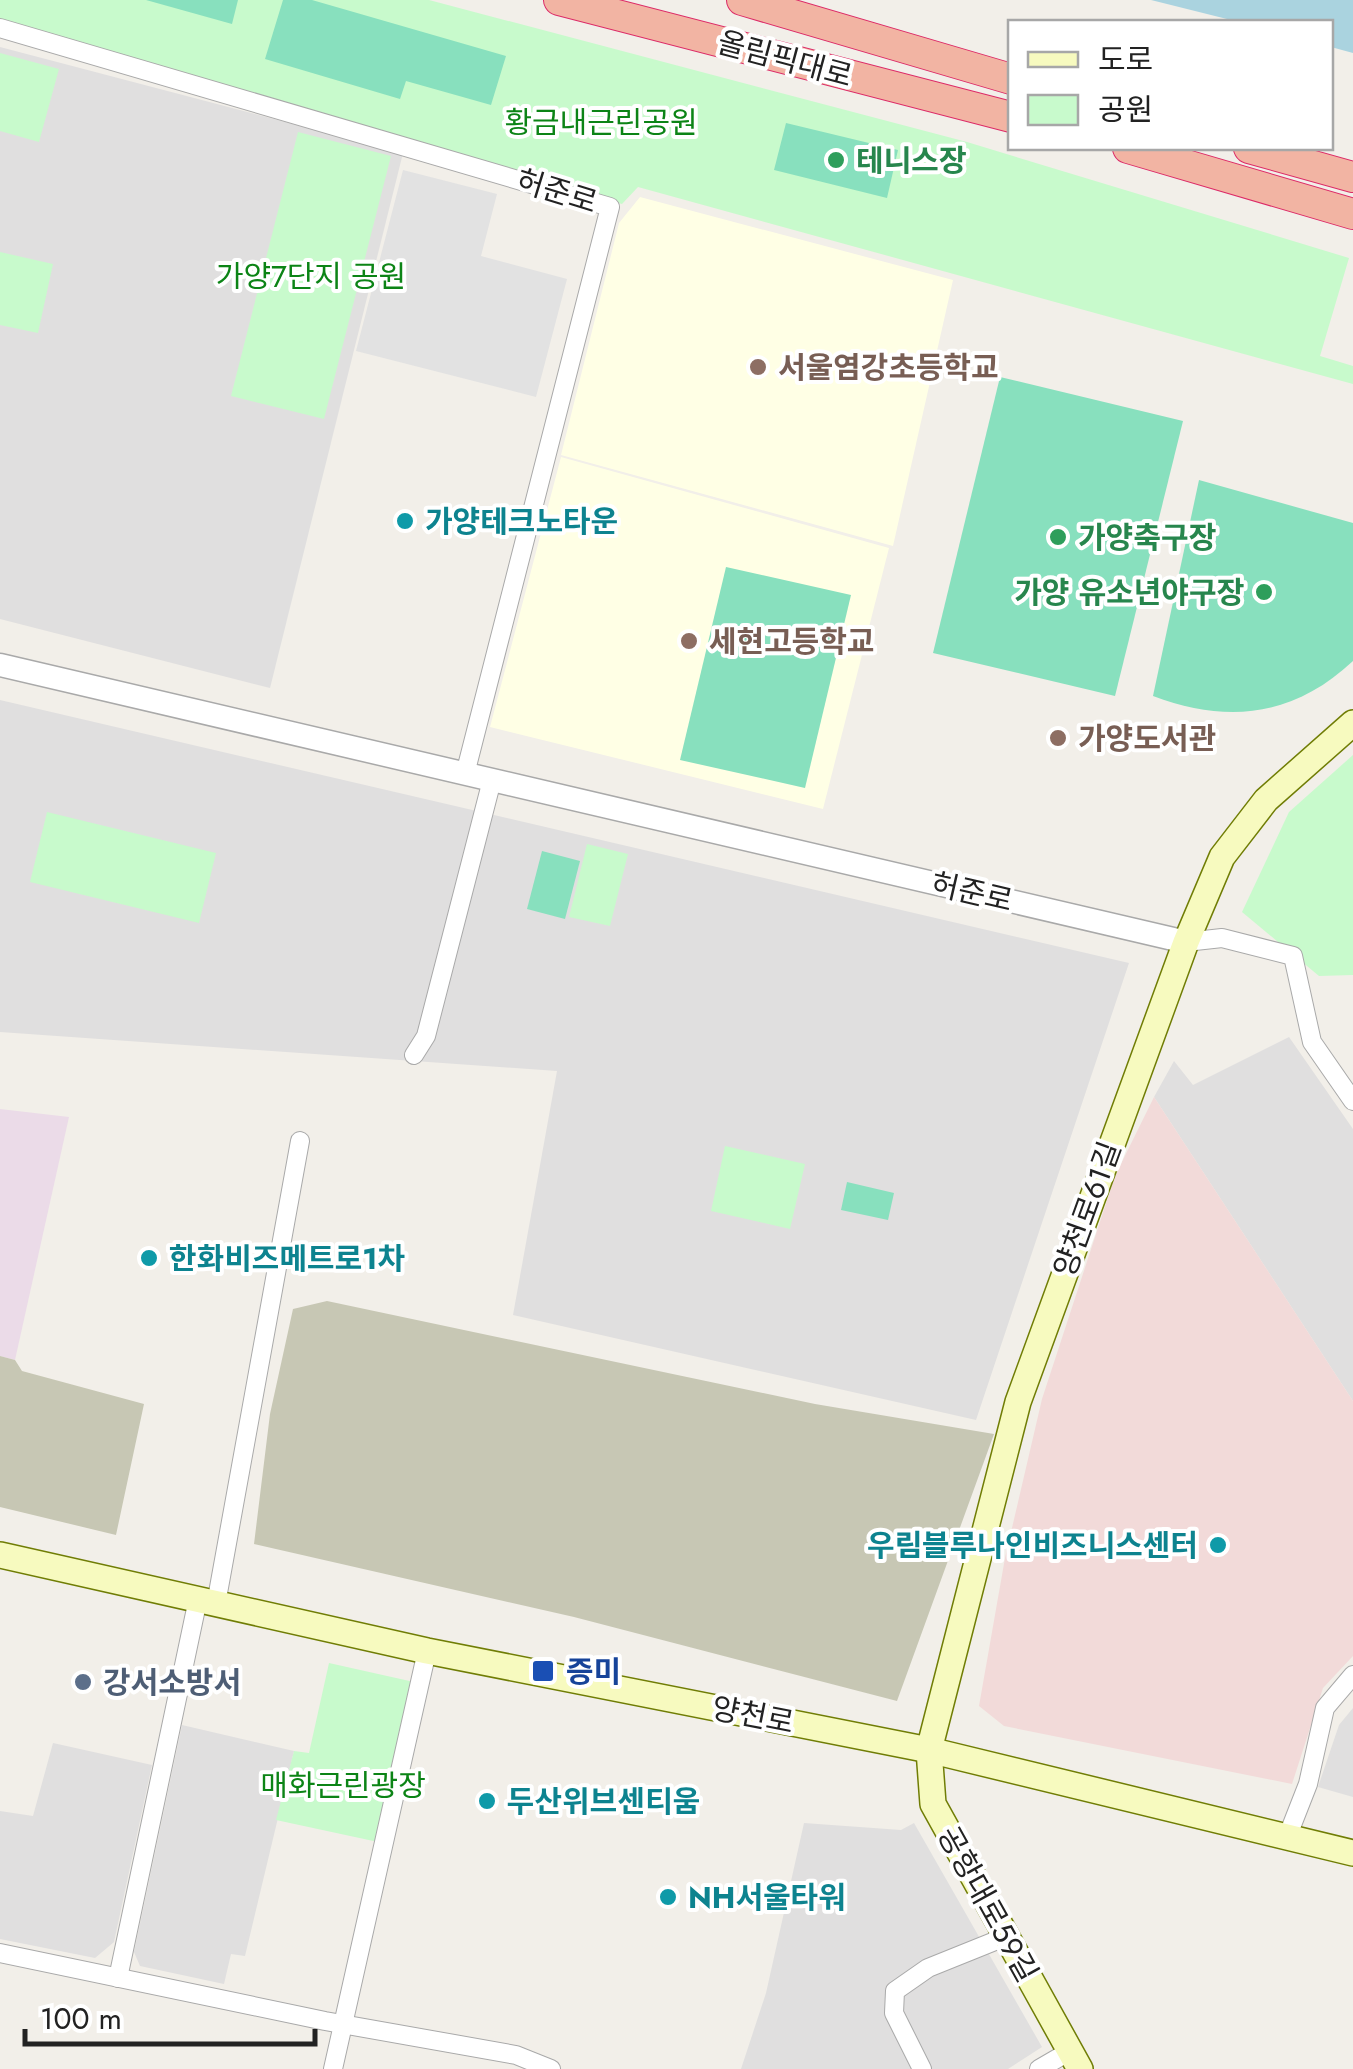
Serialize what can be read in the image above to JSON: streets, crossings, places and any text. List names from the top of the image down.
{
  "streets": {
    "highway": ["올림픽대로"],
    "main road": ["양천로61길", "양천로", "공항대로59길"],
    "street": ["허준로"]
  },
  "crossings": [
    ["허준로", "양천로61길"],
    ["양천로61길", "양천로"],
    ["양천로61길", "공항대로59길"],
    ["양천로", "공항대로59길"]
  ],
  "parks": ["황금내근린공원", "가양7단지 공원", "매화근린광장"],
  "places": {
    "other": [
      "테니스장",
      "서울염강초등학교",
      "가양테크노타운",
      "가양축구장",
      "가양 유소년야구장",
      "세현고등학교",
      "가양도서관",
      "한화비즈메트로1차",
      "우림블루나인비즈니스센터",
      "강서소방서",
      "두산위브센티움",
      "NH서울타워"
    ],
    "transit": ["증미"]
  },
  "legend": ["도로", "공원"],
  "scale_bar": "100 m"
}
